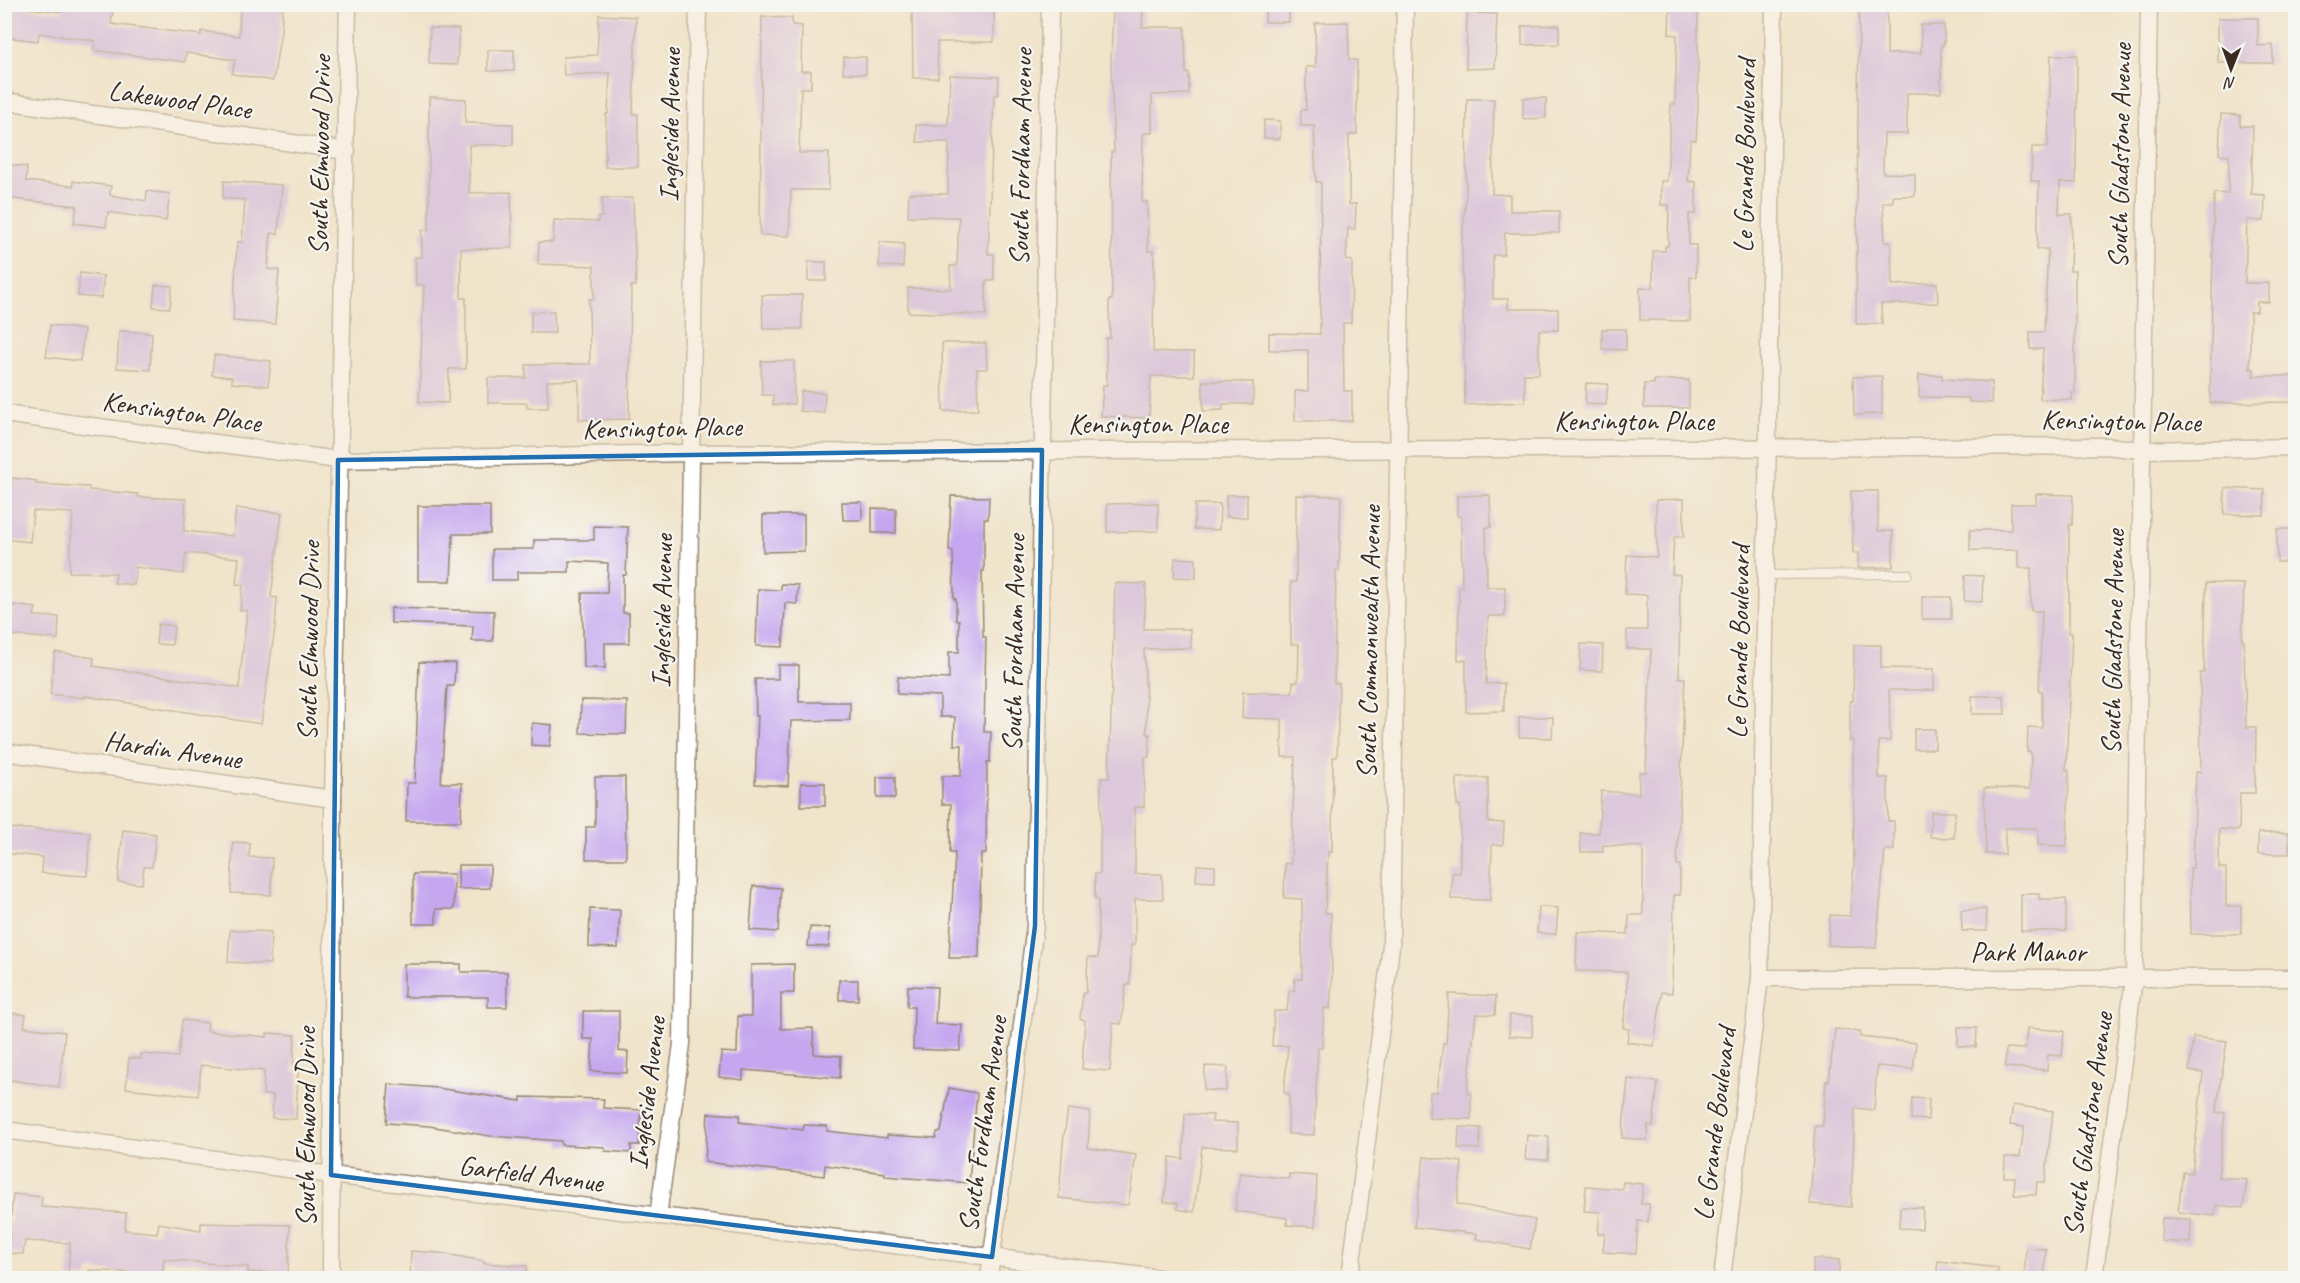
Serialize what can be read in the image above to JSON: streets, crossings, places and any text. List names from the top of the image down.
{
  "streets": {
    "street": [
      "Lakewood Place",
      "Ingleside Avenue",
      "South Elmwood Drive",
      "Le Grande Boulevard",
      "South Gladstone Avenue",
      "South Fordham Avenue",
      "Kensington Place",
      "South Commonwealth Avenue",
      "Hardin Avenue",
      "Park Manor",
      "Garfield Avenue"
    ]
  },
  "crossings": [
    ["Lakewood Place", "South Elmwood Drive"],
    ["Ingleside Avenue", "Kensington Place"],
    ["Ingleside Avenue", "Garfield Avenue"],
    ["South Elmwood Drive", "Kensington Place"],
    ["South Elmwood Drive", "Hardin Avenue"],
    ["South Elmwood Drive", "Garfield Avenue"],
    ["Le Grande Boulevard", "Kensington Place"],
    ["Le Grande Boulevard", "Park Manor"],
    ["South Gladstone Avenue", "Kensington Place"],
    ["South Gladstone Avenue", "Park Manor"],
    ["South Fordham Avenue", "Kensington Place"],
    ["South Fordham Avenue", "Garfield Avenue"],
    ["Kensington Place", "South Commonwealth Avenue"]
  ],
  "north": "bottom"
}
